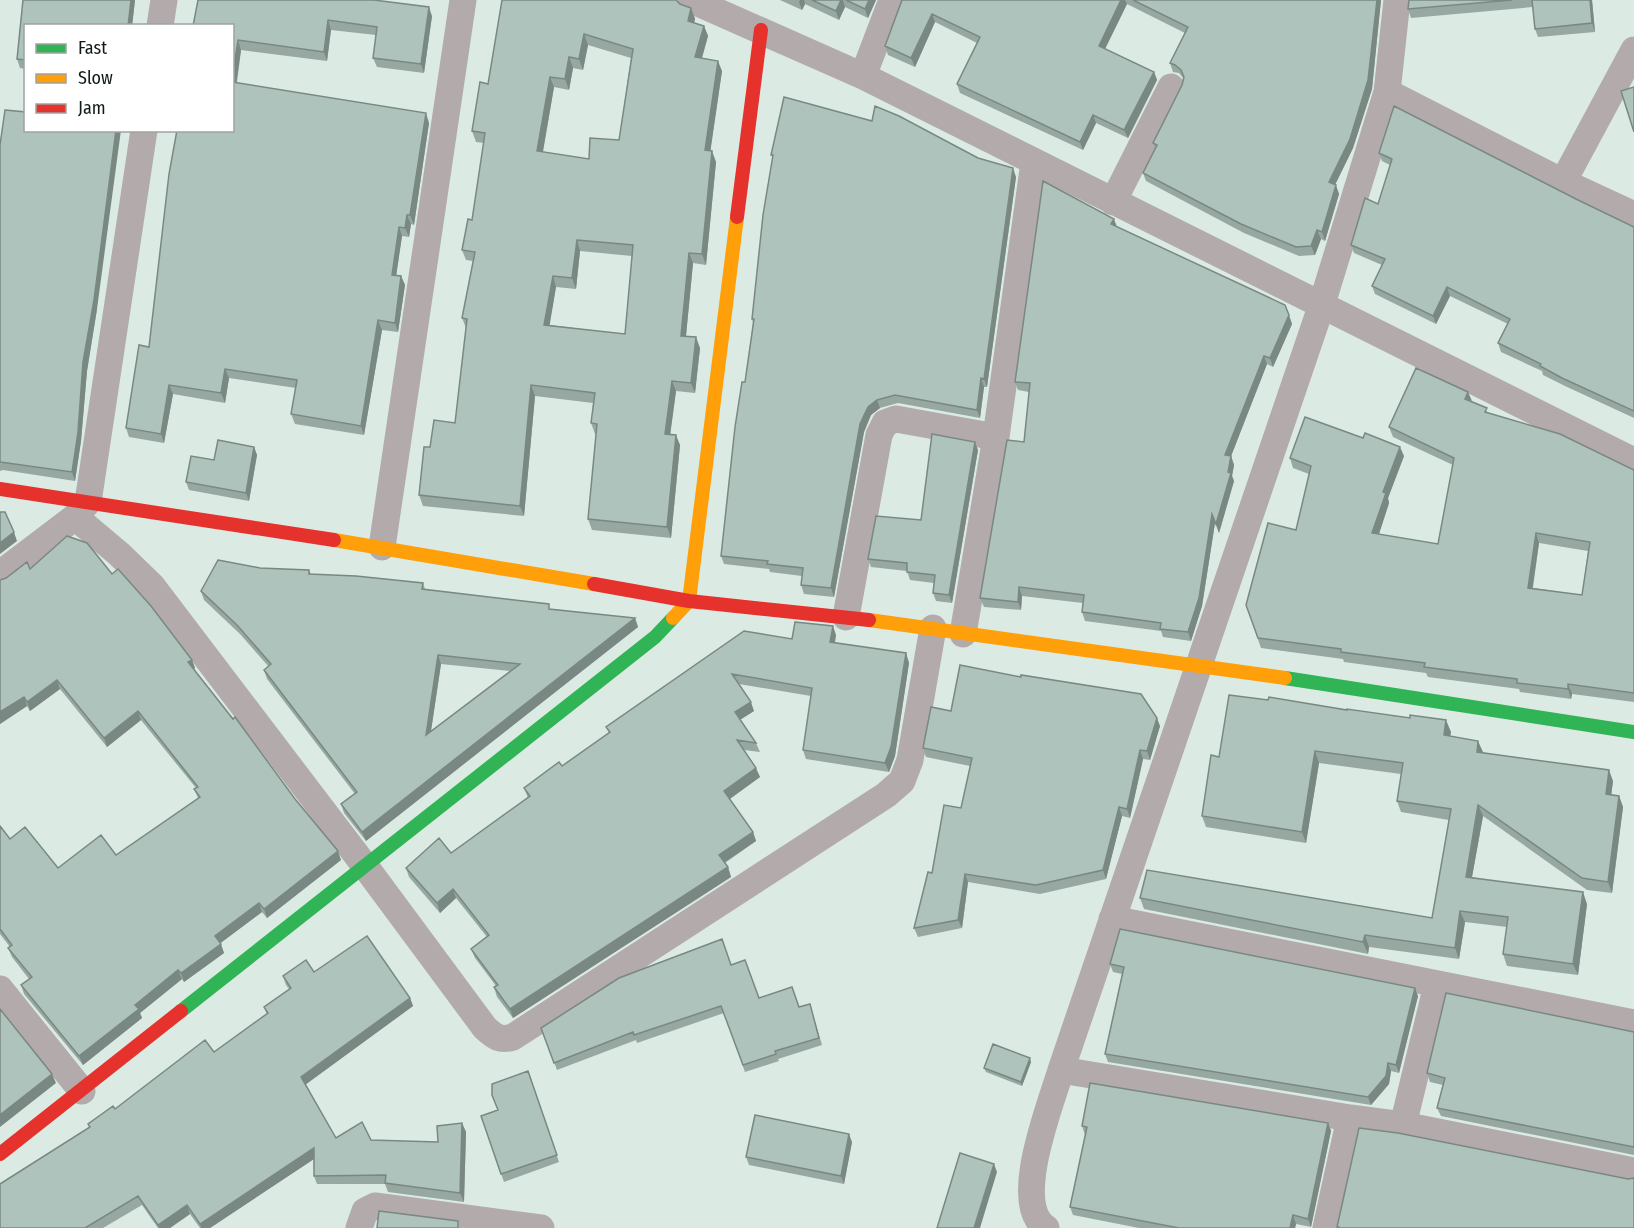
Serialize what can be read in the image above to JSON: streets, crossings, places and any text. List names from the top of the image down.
{
  "legend": ["Fast", "Slow", "Jam"]
}
